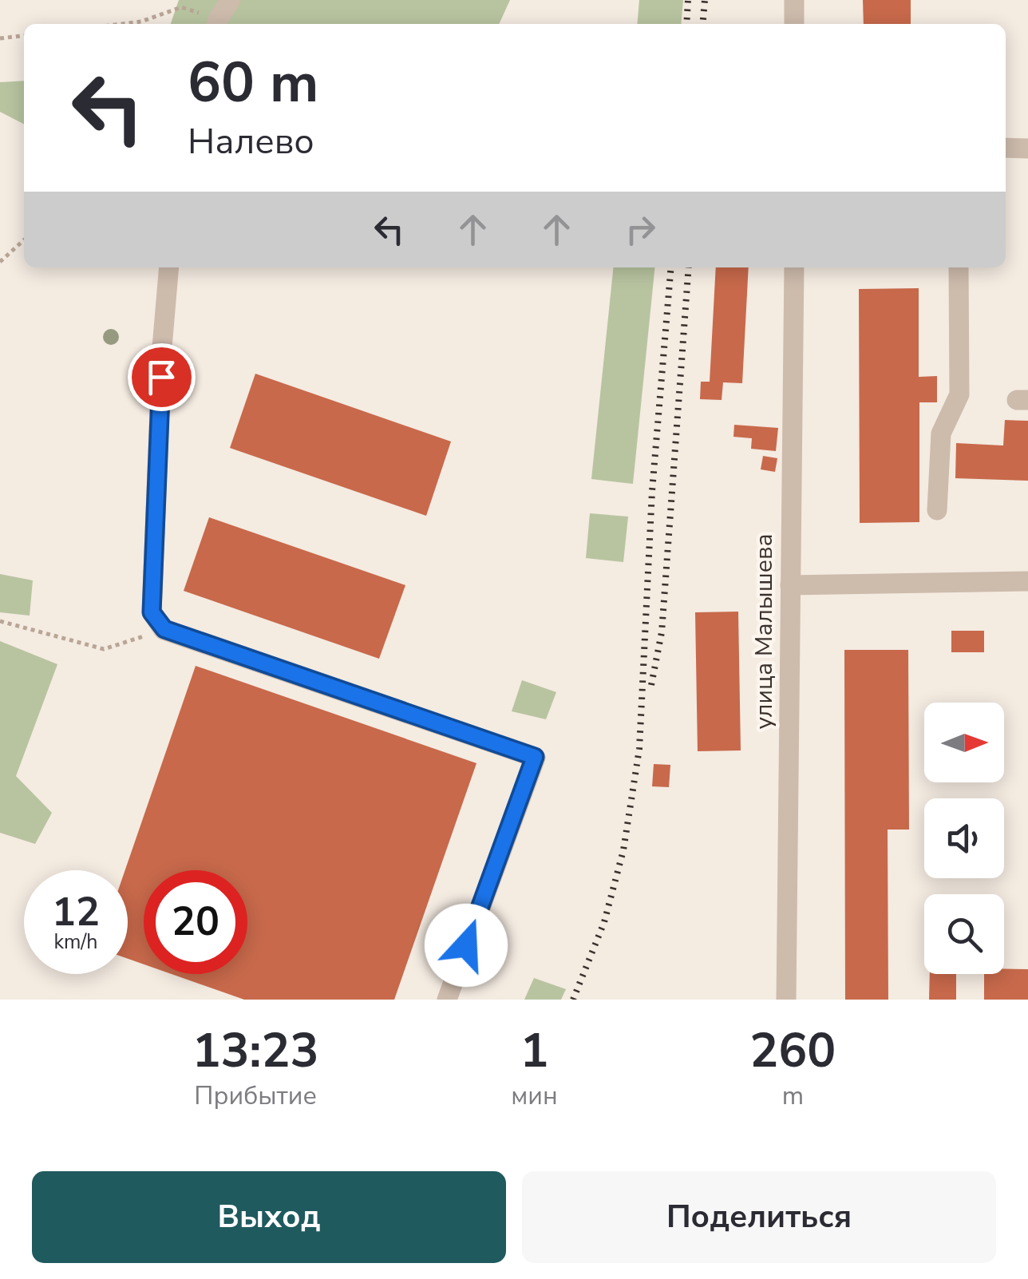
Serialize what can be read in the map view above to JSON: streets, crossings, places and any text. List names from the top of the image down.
{
  "streets": {
    "street": ["улица Малышева"]
  },
  "north": "right",
  "page": {
    "turn": ["60 m", "Налево"],
    "speed": "12 km/h",
    "limit": "20",
    "eta": [
      "13:23",
      "Прибытие",
      "1",
      "мин",
      "260",
      "m"
    ],
    "buttons": ["Выход", "Поделиться"]
  }
}
